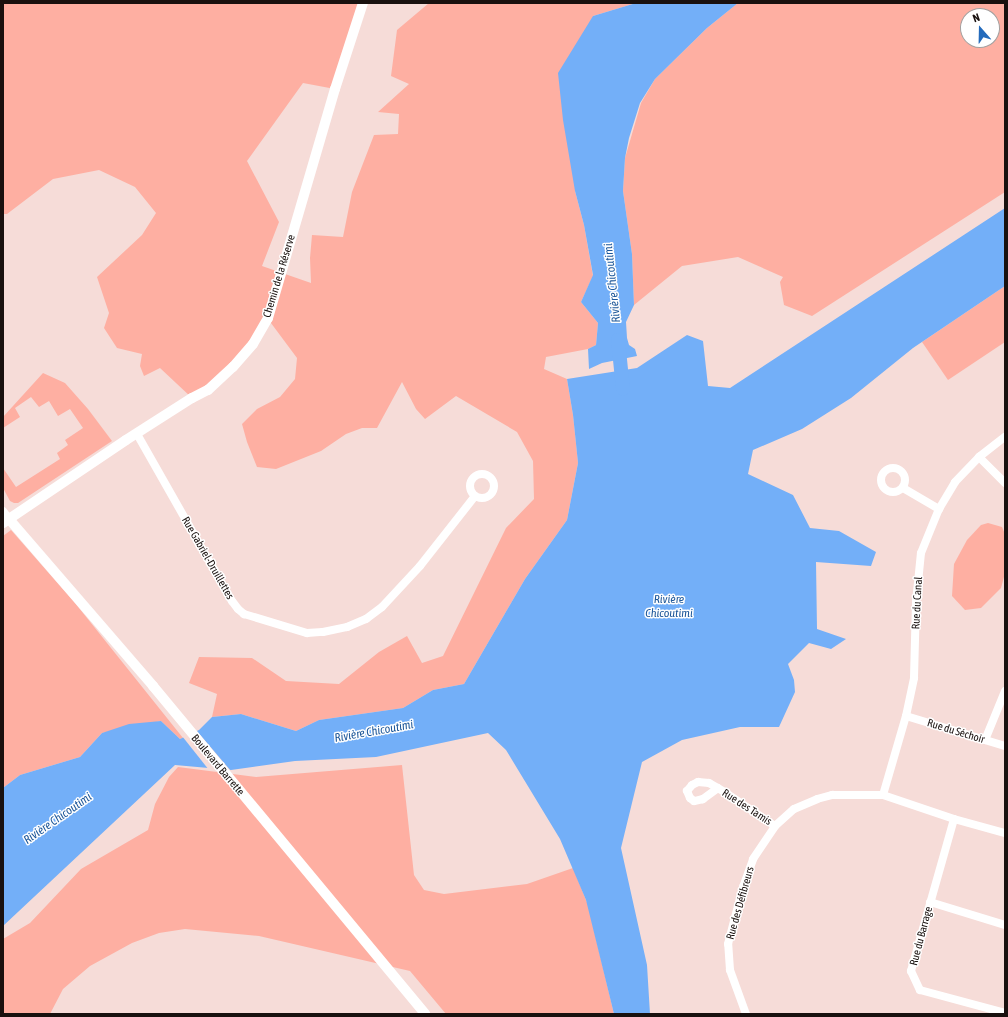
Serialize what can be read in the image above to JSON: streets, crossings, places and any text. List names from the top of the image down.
{
  "streets": {
    "street": [
      "Chemin de la Réserve",
      "Rue Gabriel-Druillettes",
      "Rue du Canal",
      "Rue du Séchoir",
      "Boulevard Barrette",
      "Rue des Tamis",
      "Rue des Défibreurs",
      "Rue du Barrage"
    ]
  },
  "crossings": [
    ["Chemin de la Réserve", "Rue Gabriel-Druillettes"],
    ["Chemin de la Réserve", "Boulevard Barrette"],
    ["Rue du Canal", "Rue du Séchoir"],
    ["Rue du Canal", "Rue des Défibreurs"],
    ["Rue des Tamis", "Rue des Défibreurs"],
    ["Rue des Défibreurs", "Rue du Barrage"]
  ],
  "water": ["Rivière Chicoutimi"],
  "north": "top"
}
